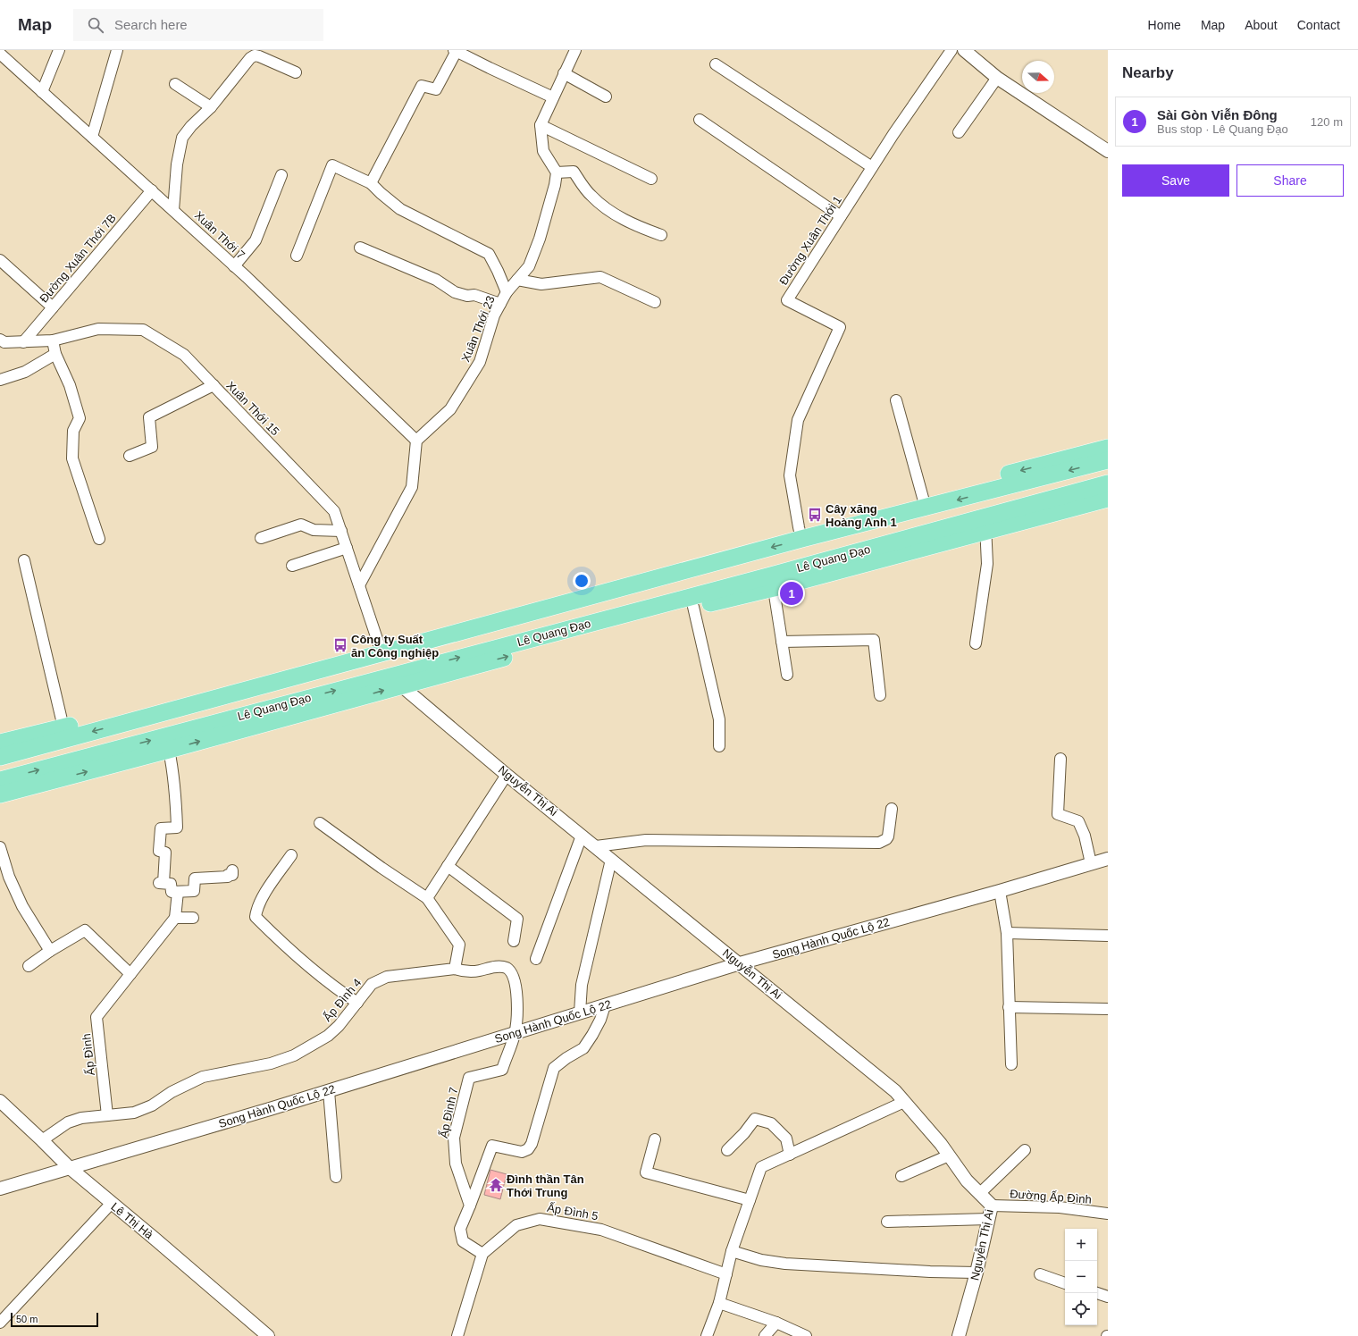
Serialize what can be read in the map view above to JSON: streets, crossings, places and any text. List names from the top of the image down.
{
  "streets": {
    "highway": ["Lê Quang Đạo"],
    "street": [
      "Xuân Thới 7",
      "Đường Xuân Thới 1",
      "Đường Xuân Thới 7B",
      "Xuân Thới 23",
      "Xuân Thới 15",
      "Nguyễn Thị Ai",
      "Song Hành Quốc Lộ 22",
      "Ấp Đình 4",
      "Ấp Đình",
      "Ấp Đình 7",
      "Đường Ấp Đình",
      "Ấp Đình 5",
      "Lê Thị Hà"
    ]
  },
  "crossings": [
    ["Xuân Thới 7", "Đường Xuân Thới 7B"],
    ["Xuân Thới 7", "Xuân Thới 23"],
    ["Đường Xuân Thới 1", "Lê Quang Đạo"],
    ["Đường Xuân Thới 7B", "Xuân Thới 15"],
    ["Xuân Thới 15", "Lê Quang Đạo"],
    ["Lê Quang Đạo", "Nguyễn Thị Ai"],
    ["Nguyễn Thị Ai", "Song Hành Quốc Lộ 22"],
    ["Nguyễn Thị Ai", "Đường Ấp Đình"],
    ["Song Hành Quốc Lộ 22", "Ấp Đình 4"],
    ["Song Hành Quốc Lộ 22", "Ấp Đình 7"],
    ["Song Hành Quốc Lộ 22", "Lê Thị Hà"],
    ["Ấp Đình 4", "Ấp Đình"],
    ["Ấp Đình 4", "Ấp Đình 7"],
    ["Ấp Đình 4", "Lê Thị Hà"]
  ],
  "places": {
    "bus stop": ["Cây xăng Hoàng Anh 1", "Công ty Suất ăn Công nghiệp"],
    "temple": ["Đình thần Tân Thới Trung"]
  },
  "scale_bar": "50 m",
  "north": "right",
  "page": {
    "header": "Map",
    "search": "Search here",
    "nav": [
      "Home",
      "Map",
      "About",
      "Contact"
    ],
    "heading": "Nearby",
    "list": [
      {
        "mark": "1",
        "name": "Sài Gòn Viễn Đông",
        "note": "Bus stop · Lê Quang Đạo",
        "value": "120 m"
      }
    ],
    "buttons": ["Save", "Share"],
    "pins": "1",
    "map_buttons": ["+", "−"],
    "scale": "50 m"
  }
}
